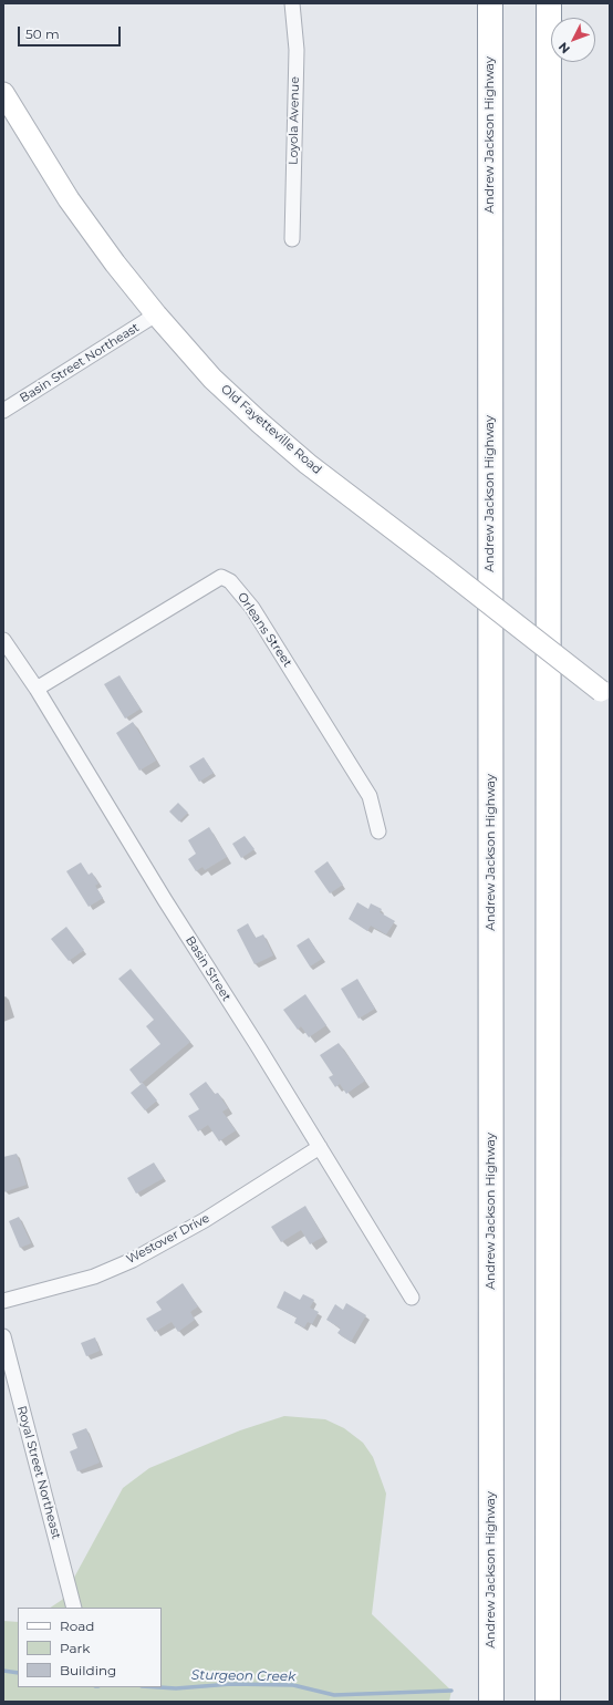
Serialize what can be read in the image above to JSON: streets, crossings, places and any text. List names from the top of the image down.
{
  "streets": {
    "highway": ["Andrew Jackson Highway"],
    "street": [
      "Loyola Avenue",
      "Basin Street Northeast",
      "Old Fayetteville Road",
      "Orleans Street",
      "Basin Street",
      "Westover Drive",
      "Royal Street Northeast"
    ]
  },
  "crossings": [
    ["Basin Street Northeast", "Old Fayetteville Road"],
    ["Orleans Street", "Basin Street"],
    ["Basin Street", "Westover Drive"]
  ],
  "water": ["Sturgeon Creek"],
  "legend": ["Road", "Park", "Building"],
  "scale_bar": "50 m",
  "north": "bottom left"
}
